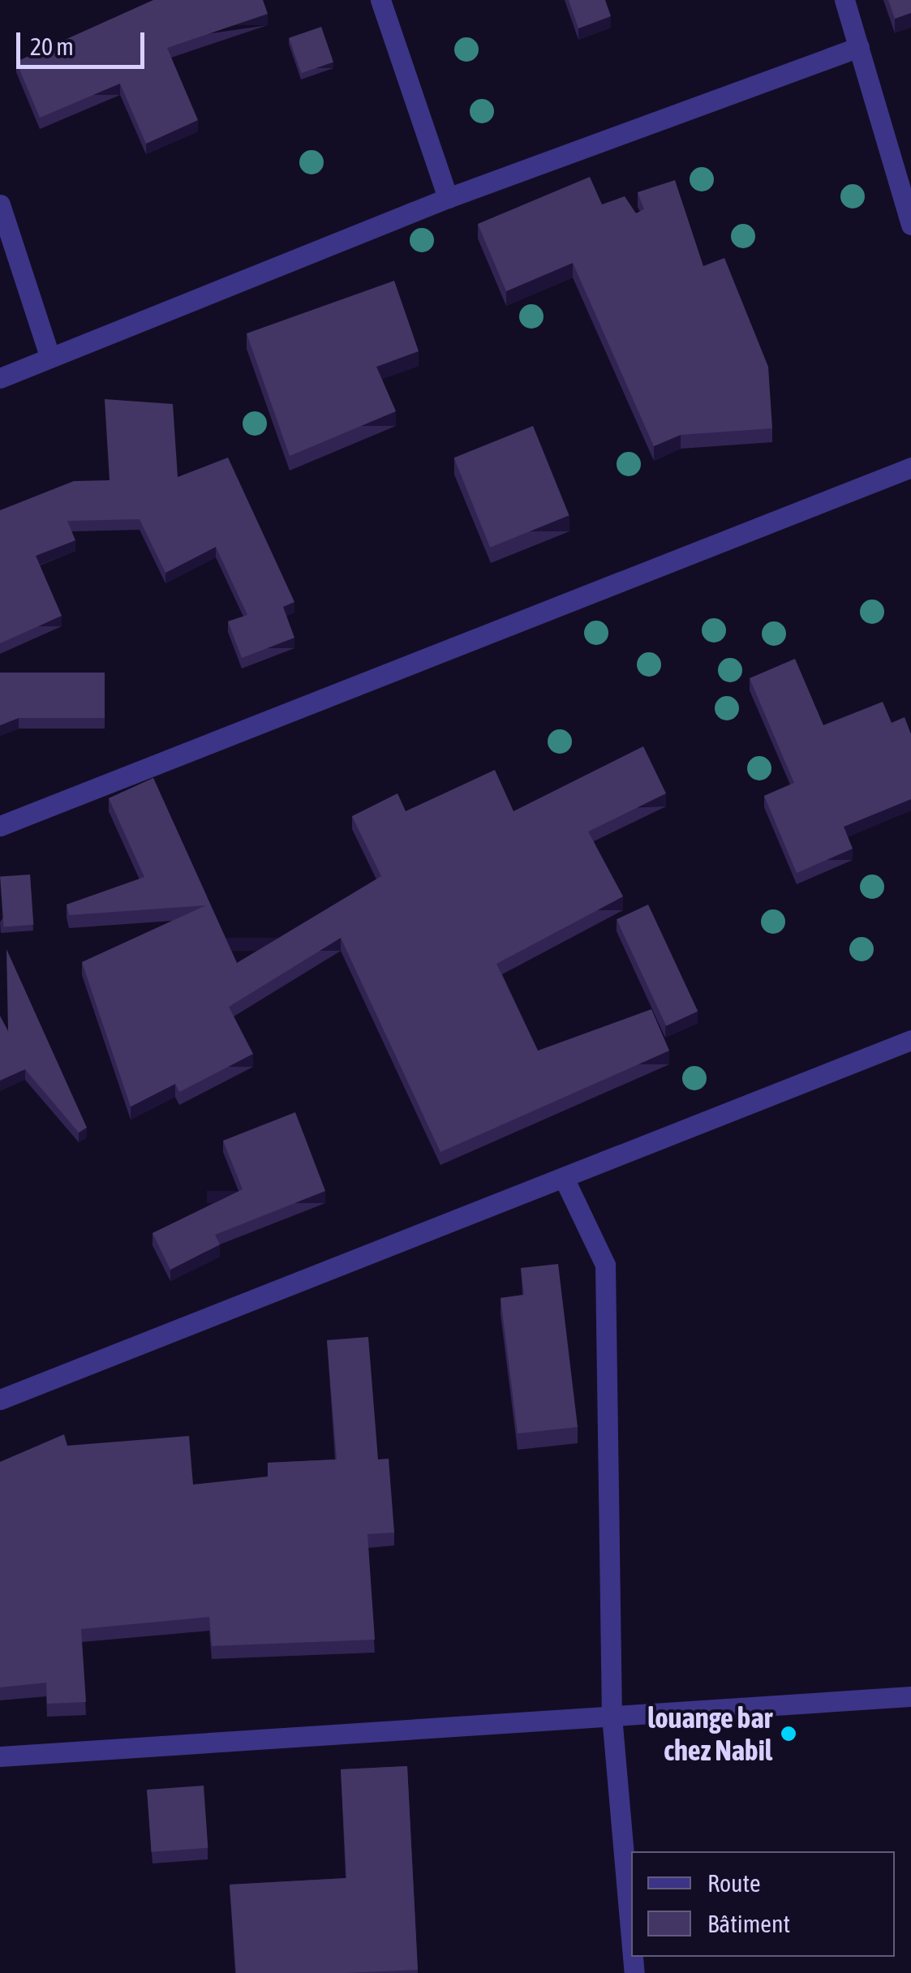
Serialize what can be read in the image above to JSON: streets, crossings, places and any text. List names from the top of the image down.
{
  "places": ["louange bar chez Nabil"],
  "legend": ["Route", "Bâtiment"],
  "scale_bar": "20 m"
}
